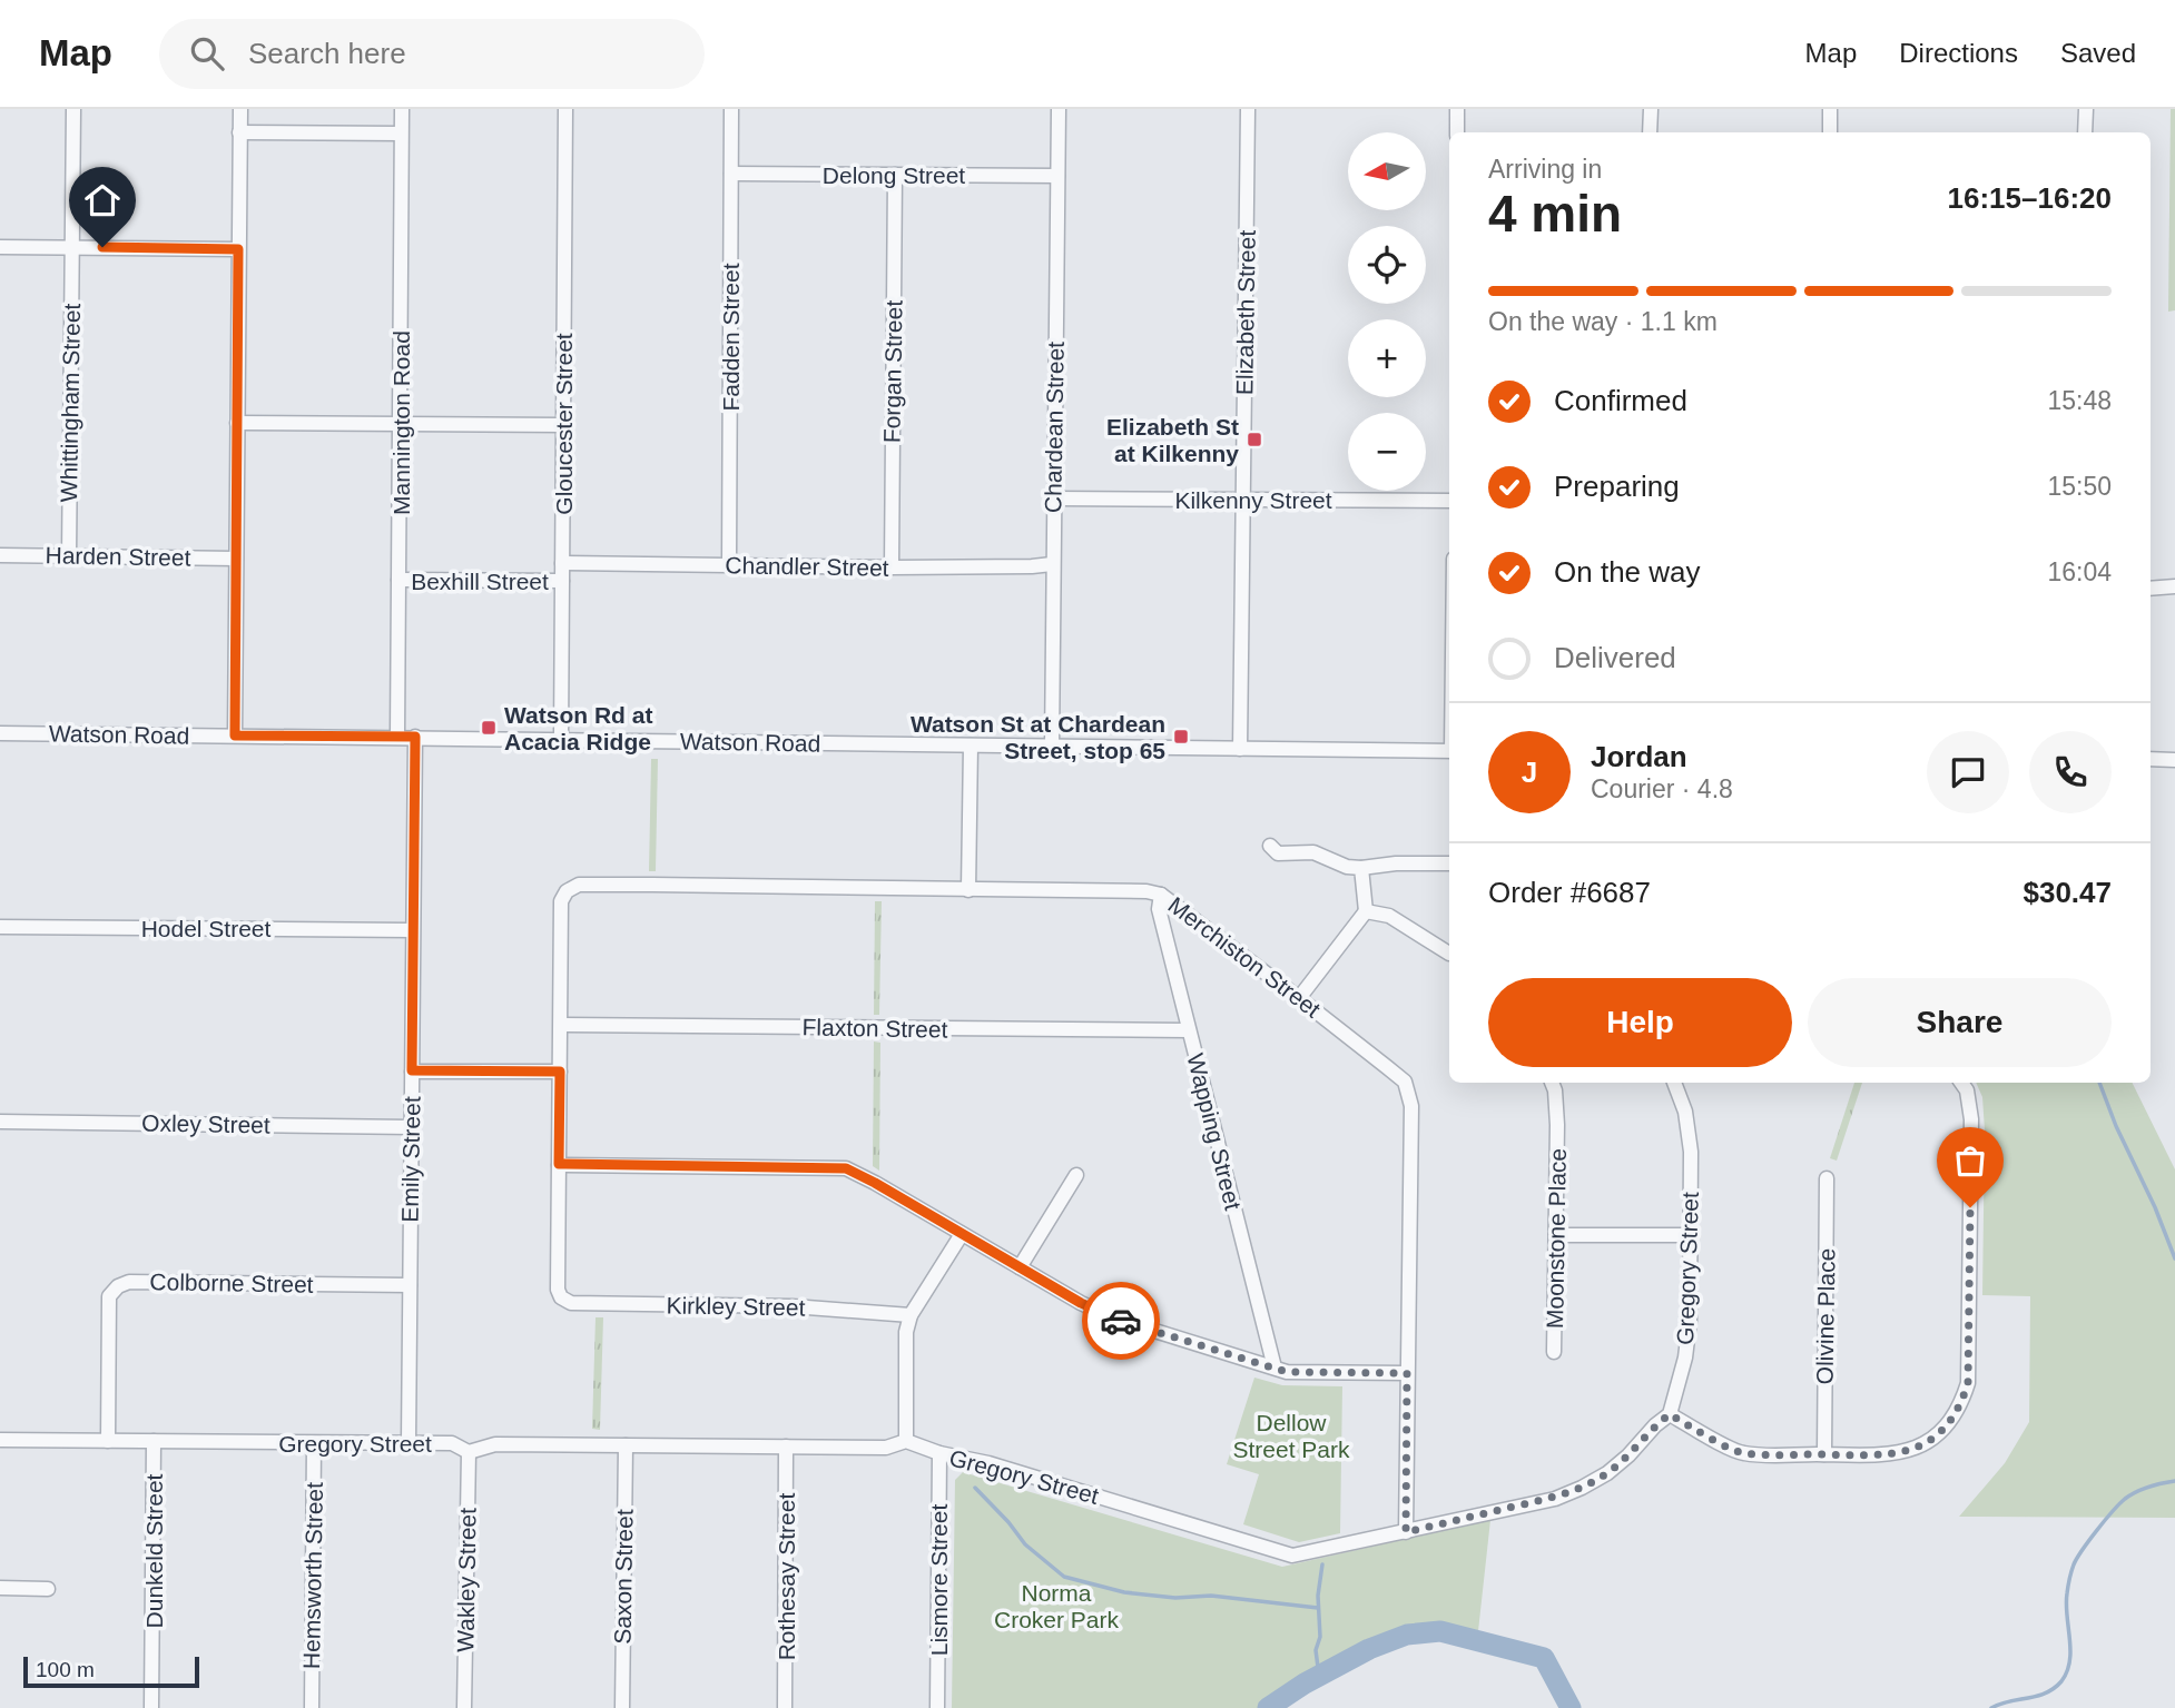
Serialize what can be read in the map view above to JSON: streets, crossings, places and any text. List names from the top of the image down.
{
  "streets": {
    "street": [
      "Delong Street",
      "Elizabeth Street",
      "Fadden Street",
      "Forgan Street",
      "Whittingham Street",
      "Mannington Road",
      "Gloucester Street",
      "Chardean Street",
      "Kilkenny Street",
      "Harden Street",
      "Chandler Street",
      "Bexhill Street",
      "Watson Road",
      "Hodel Street",
      "Merchiston Street",
      "Flaxton Street",
      "Oxley Street",
      "Wapping Street",
      "Emily Street",
      "Moonstone Place",
      "Gregory Street",
      "Colborne Street",
      "Kirkley Street",
      "Olivine Place",
      "Dunkeld Street",
      "Hemsworth Street",
      "Saxon Street",
      "Rothesay Street",
      "Wakley Street",
      "Lismore Street"
    ]
  },
  "crossings": [
    ["Delong Street", "Fadden Street"],
    ["Delong Street", "Forgan Street"],
    ["Delong Street", "Chardean Street"],
    ["Elizabeth Street", "Kilkenny Street"],
    ["Elizabeth Street", "Watson Road"],
    ["Fadden Street", "Chandler Street"],
    ["Forgan Street", "Chandler Street"],
    ["Whittingham Street", "Harden Street"],
    ["Mannington Road", "Bexhill Street"],
    ["Mannington Road", "Watson Road"],
    ["Gloucester Street", "Chandler Street"],
    ["Gloucester Street", "Bexhill Street"],
    ["Gloucester Street", "Watson Road"],
    ["Chardean Street", "Kilkenny Street"],
    ["Chardean Street", "Chandler Street"],
    ["Chardean Street", "Watson Road"],
    ["Watson Road", "Emily Street"],
    ["Hodel Street", "Emily Street"],
    ["Merchiston Street", "Flaxton Street"],
    ["Merchiston Street", "Wapping Street"],
    ["Merchiston Street", "Gregory Street"],
    ["Flaxton Street", "Wapping Street"],
    ["Oxley Street", "Emily Street"],
    ["Emily Street", "Gregory Street"],
    ["Emily Street", "Colborne Street"],
    ["Gregory Street", "Colborne Street"],
    ["Gregory Street", "Dunkeld Street"],
    ["Gregory Street", "Hemsworth Street"],
    ["Gregory Street", "Saxon Street"],
    ["Gregory Street", "Rothesay Street"],
    ["Gregory Street", "Wakley Street"],
    ["Gregory Street", "Lismore Street"]
  ],
  "parks": ["Dellow Street Park", "Norma Croker Park"],
  "places": {
    "transit": ["Elizabeth St at Kilkenny", "Watson Rd at Acacia Ridge", "Watson St at Chardean Street, stop 65"]
  },
  "scale_bar": "100 m",
  "north": "left",
  "page": {
    "header": "Map",
    "search": "Search here",
    "nav": ["Map", "Directions", "Saved"],
    "map_buttons": ["+", "−"],
    "heading": ["4 min", "Arriving in", "16:15–16:20"],
    "panel": [
      "Jordan",
      "Courier · 4.8",
      "Order #6687",
      "$30.47"
    ],
    "bar": "On the way · 1.1 km",
    "list": [
      ["Confirmed", "15:48"],
      ["Preparing", "15:50"],
      ["On the way", "16:04"],
      "Delivered"
    ],
    "round": "J",
    "buttons": ["Help", "Share"],
    "scale": "100 m"
  }
}
